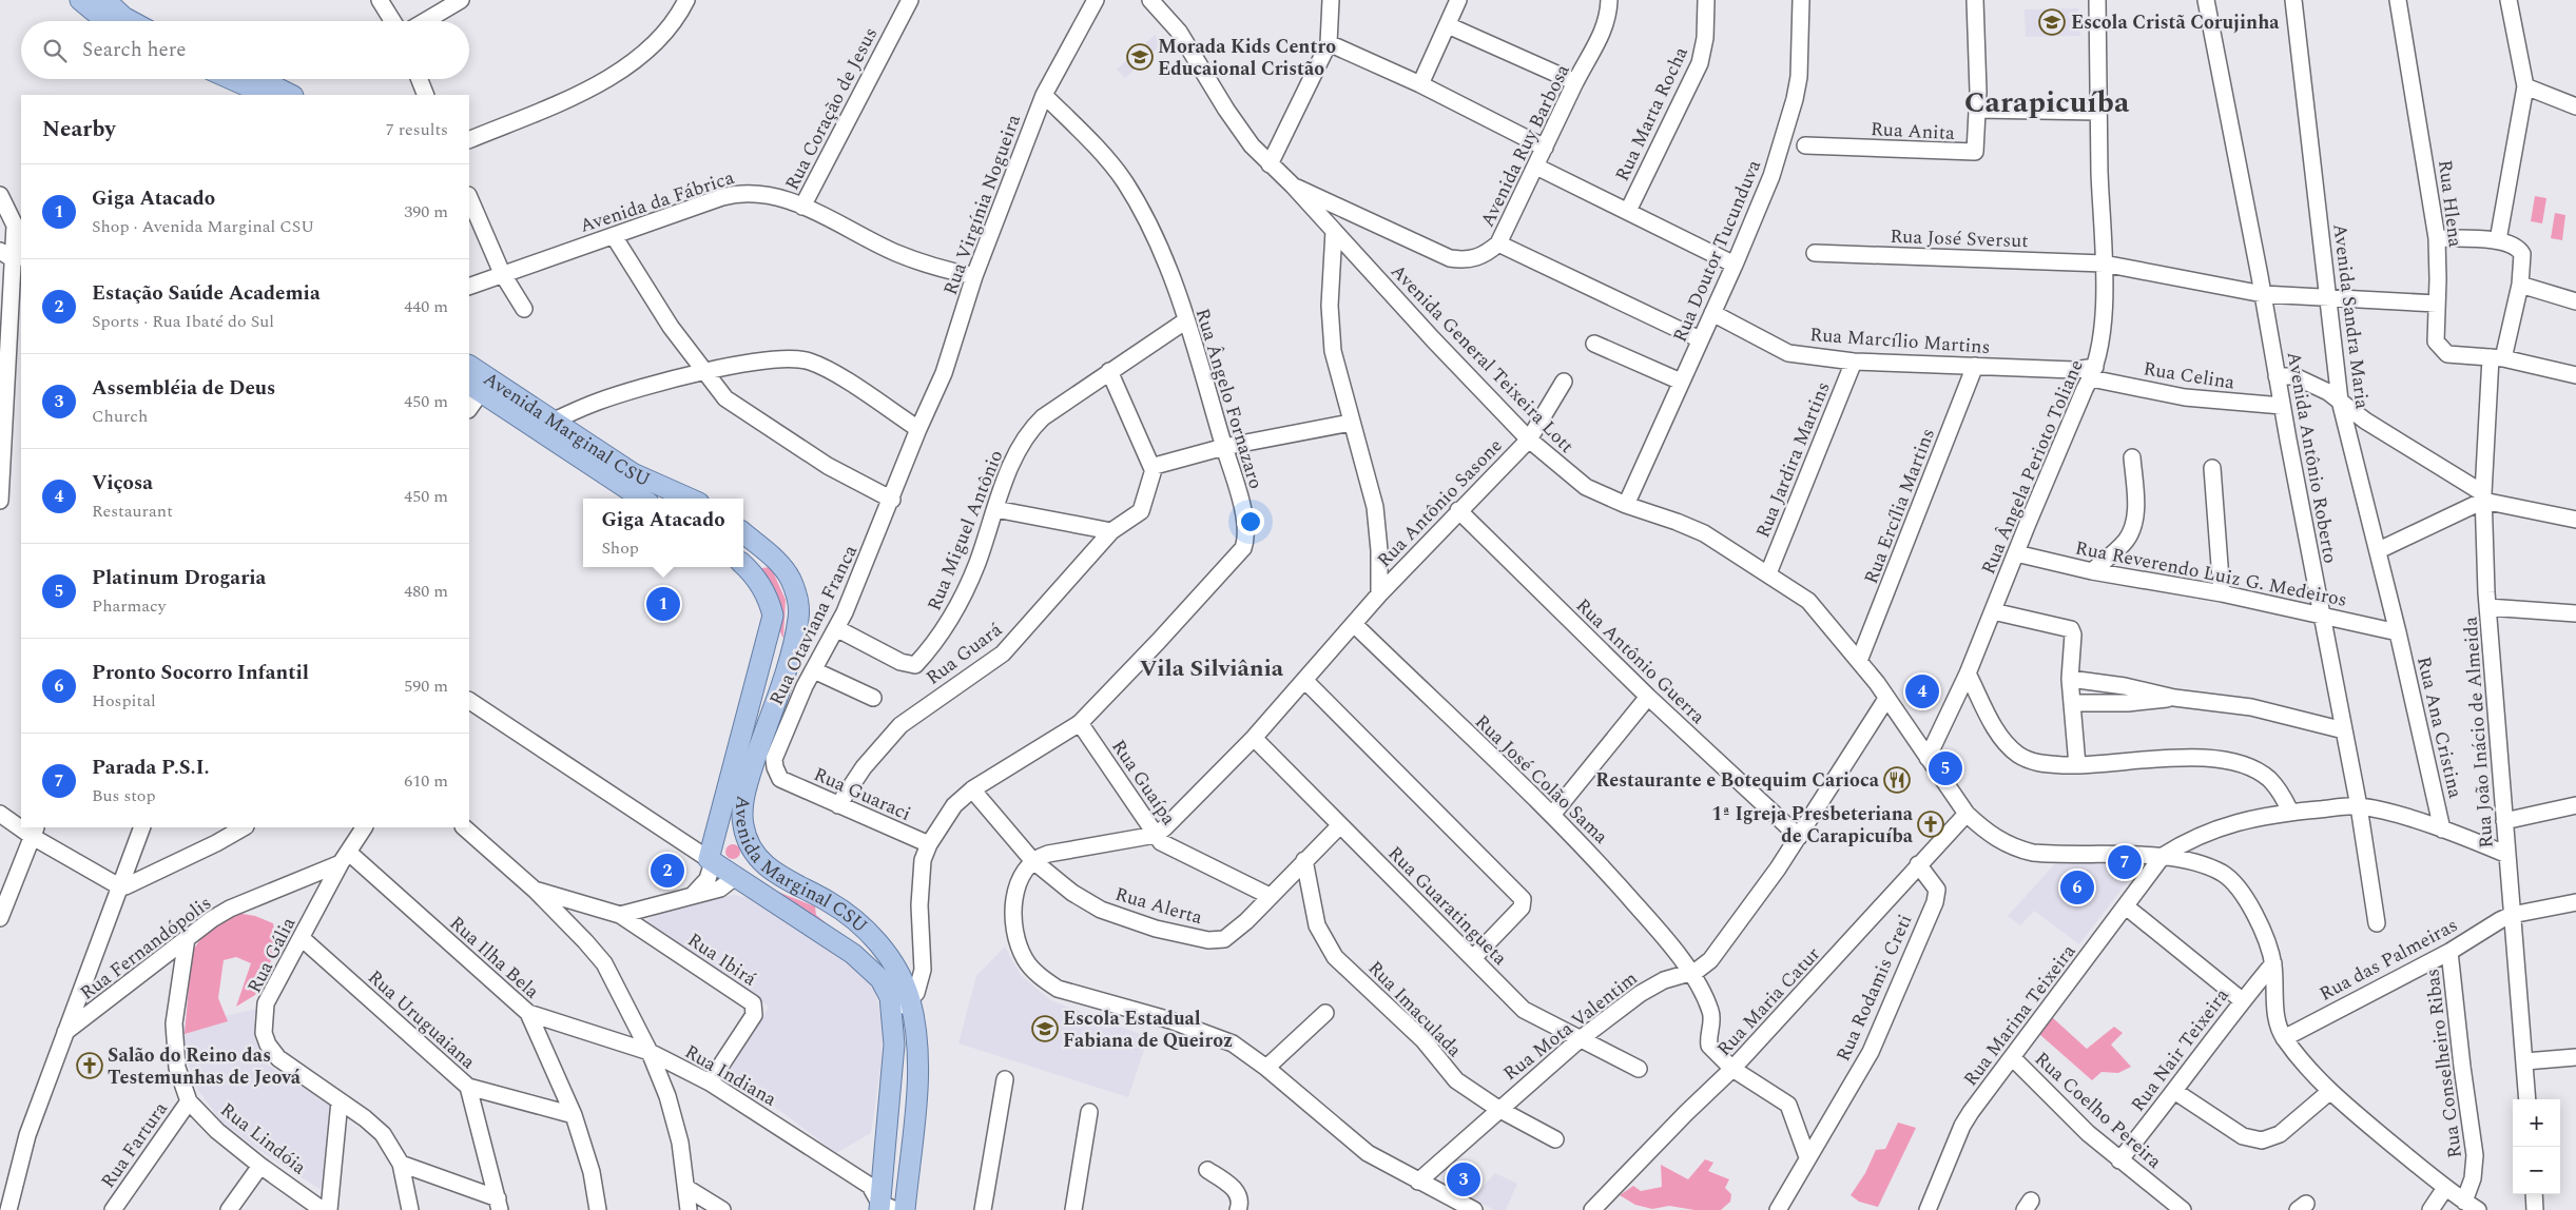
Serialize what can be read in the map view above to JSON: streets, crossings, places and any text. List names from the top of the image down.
{
  "streets": {
    "main road": ["Avenida Marginal CSU"],
    "street": [
      "Rua Coração de Jesus",
      "Rua Marta Rocha",
      "Rua Anita",
      "Avenida Ruy Barbosa",
      "Avenida da Fábrica",
      "Rua Hlena",
      "Rua Virgínia Nogueira",
      "Rua José Sversut",
      "Rua Doutor Tucunduva",
      "Avenida Sandra Maria",
      "Rua Marcílio Martins",
      "Avenida General Teixeira Lott",
      "Rua Celina",
      "Rua Ângelo Fornazaro",
      "Avenida Antônio Roberto",
      "Rua Jardira Martins",
      "Rua Ângela Perioto Toliane",
      "Rua Antônio Sasone",
      "Rua Ercília Martins",
      "Rua Miguel Antônio",
      "Rua Reverendo Luiz G. Medeiros",
      "Rua Otaviana Franca",
      "Rua Guará",
      "Rua Antônio Guerra",
      "Rua Ana Cristina",
      "Rua João Inácio de Almeida",
      "Rua José Colão Sama",
      "Rua Guaípa",
      "Rua Guaraci",
      "Rua Alerta",
      "Rua Guaratingueta",
      "Rua Fernandópolis",
      "Rua Gália",
      "Rua Ilha Bela",
      "Rua Ibirá",
      "Rua das Palmeiras",
      "Rua Rodamis Creti",
      "Rua Maria Catur",
      "Rua Imaculada",
      "Rua Marina Teixeira",
      "Rua Uruguaiana",
      "Rua Mota Valentim",
      "Rua Nair Teixeira",
      "Rua Conselheiro Ribas",
      "Rua Indiana",
      "Rua Coelho Pereira",
      "Rua Lindóia",
      "Rua Fartura"
    ]
  },
  "crossings": [
    ["Rua Coração de Jesus", "Avenida da Fábrica"],
    ["Avenida Ruy Barbosa", "Avenida General Teixeira Lott"],
    ["Avenida da Fábrica", "Rua Virgínia Nogueira"],
    ["Rua Hlena", "Rua José Sversut"],
    ["Rua Hlena", "Rua João Inácio de Almeida"],
    ["Rua Virgínia Nogueira", "Rua Ângelo Fornazaro"],
    ["Rua Virgínia Nogueira", "Rua Otaviana Franca"],
    ["Rua José Sversut", "Avenida Sandra Maria"],
    ["Rua José Sversut", "Avenida Antônio Roberto"],
    ["Rua José Sversut", "Rua Ângela Perioto Toliane"],
    ["Rua Doutor Tucunduva", "Rua Marcílio Martins"],
    ["Rua Doutor Tucunduva", "Avenida General Teixeira Lott"],
    ["Avenida Sandra Maria", "Rua Reverendo Luiz G. Medeiros"],
    ["Avenida Sandra Maria", "Rua Ana Cristina"],
    ["Rua Marcílio Martins", "Rua Celina"],
    ["Rua Marcílio Martins", "Rua Jardira Martins"],
    ["Rua Marcílio Martins", "Rua Ângela Perioto Toliane"],
    ["Rua Marcílio Martins", "Rua Ercília Martins"],
    ["Avenida General Teixeira Lott", "Rua Jardira Martins"],
    ["Avenida General Teixeira Lott", "Rua Ângela Perioto Toliane"],
    ["Avenida General Teixeira Lott", "Rua Antônio Sasone"],
    ["Avenida General Teixeira Lott", "Rua Ercília Martins"],
    ["Avenida General Teixeira Lott", "Rua das Palmeiras"],
    ["Avenida General Teixeira Lott", "Rua Maria Catur"],
    ["Avenida General Teixeira Lott", "Rua Marina Teixeira"],
    ["Avenida General Teixeira Lott", "Rua Mota Valentim"],
    ["Avenida General Teixeira Lott", "Rua Nair Teixeira"],
    ["Avenida General Teixeira Lott", "Rua Conselheiro Ribas"],
    ["Rua Celina", "Avenida Antônio Roberto"],
    ["Rua Celina", "Rua Ângela Perioto Toliane"],
    ["Rua Ângelo Fornazaro", "Avenida Marginal CSU"],
    ["Rua Ângelo Fornazaro", "Rua Guaípa"],
    ["Rua Ângelo Fornazaro", "Rua Guaraci"],
    ["Rua Ângelo Fornazaro", "Rua Alerta"],
    ["Avenida Marginal CSU", "Rua Indiana"],
    ["Avenida Antônio Roberto", "Rua Reverendo Luiz G. Medeiros"],
    ["Rua Ângela Perioto Toliane", "Rua Reverendo Luiz G. Medeiros"],
    ["Rua Antônio Sasone", "Rua Antônio Guerra"],
    ["Rua Antônio Sasone", "Rua José Colão Sama"],
    ["Rua Antônio Sasone", "Rua Guaípa"],
    ["Rua Antônio Sasone", "Rua Guaratingueta"],
    ["Rua Miguel Antônio", "Rua Otaviana Franca"],
    ["Rua Reverendo Luiz G. Medeiros", "Rua Ana Cristina"],
    ["Rua Otaviana Franca", "Rua Guaraci"],
    ["Rua Guará", "Rua Guaraci"],
    ["Rua Antônio Guerra", "Rua Mota Valentim"],
    ["Rua João Inácio de Almeida", "Rua das Palmeiras"],
    ["Rua José Colão Sama", "Rua Rodamis Creti"],
    ["Rua José Colão Sama", "Rua Maria Catur"],
    ["Rua José Colão Sama", "Rua Mota Valentim"],
    ["Rua Guaípa", "Rua Alerta"],
    ["Rua Alerta", "Rua Guaratingueta"],
    ["Rua Alerta", "Rua Imaculada"],
    ["Rua Guaratingueta", "Rua Mota Valentim"],
    ["Rua Fernandópolis", "Rua Gália"],
    ["Rua Fernandópolis", "Rua Ilha Bela"],
    ["Rua Fernandópolis", "Rua Lindóia"],
    ["Rua Gália", "Rua Ilha Bela"],
    ["Rua Gália", "Rua Uruguaiana"],
    ["Rua Ilha Bela", "Rua Indiana"],
    ["Rua Ibirá", "Rua Indiana"],
    ["Rua das Palmeiras", "Rua Conselheiro Ribas"],
    ["Rua Rodamis Creti", "Rua Maria Catur"],
    ["Rua Imaculada", "Rua Mota Valentim"],
    ["Rua Marina Teixeira", "Rua Coelho Pereira"],
    ["Rua Nair Teixeira", "Rua Coelho Pereira"],
    ["Rua Lindóia", "Rua Fartura"]
  ],
  "districts": ["Carapicuíba", "Vila Silviânia"],
  "places": {
    "school or university": ["Escola Cristã Corujinha", "Morada Kids Centro Educaional Cristão", "Escola Estadual Fabiana de Queiroz"],
    "restaurant": ["Restaurante e Botequim Carioca"],
    "church": ["1ª Igreja Presbeteriana de Carapicuíba", "Salão do Reino das Testemunhas de Jeová"]
  },
  "page": {
    "search": "Search here",
    "heading": ["Nearby", "7 results"],
    "list": [
      {
        "mark": "1",
        "name": "Giga Atacado",
        "note": "Shop · Avenida Marginal CSU",
        "value": "390 m"
      },
      {
        "mark": "2",
        "name": "Estação Saúde Academia",
        "note": "Sports · Rua Ibaté do Sul",
        "value": "440 m"
      },
      {
        "mark": "3",
        "name": "Assembléia de Deus",
        "note": "Church",
        "value": "450 m"
      },
      {
        "mark": "4",
        "name": "Viçosa",
        "note": "Restaurant",
        "value": "450 m"
      },
      {
        "mark": "5",
        "name": "Platinum Drogaria",
        "note": "Pharmacy",
        "value": "480 m"
      },
      {
        "mark": "6",
        "name": "Pronto Socorro Infantil",
        "note": "Hospital",
        "value": "590 m"
      },
      {
        "mark": "7",
        "name": "Parada P.S.I.",
        "note": "Bus stop",
        "value": "610 m"
      }
    ],
    "popup": ["Giga Atacado", "Shop"],
    "pins": [
      "1",
      "4",
      "5",
      "7",
      "2",
      "6",
      "3"
    ],
    "map_buttons": ["+", "−"]
  }
}
